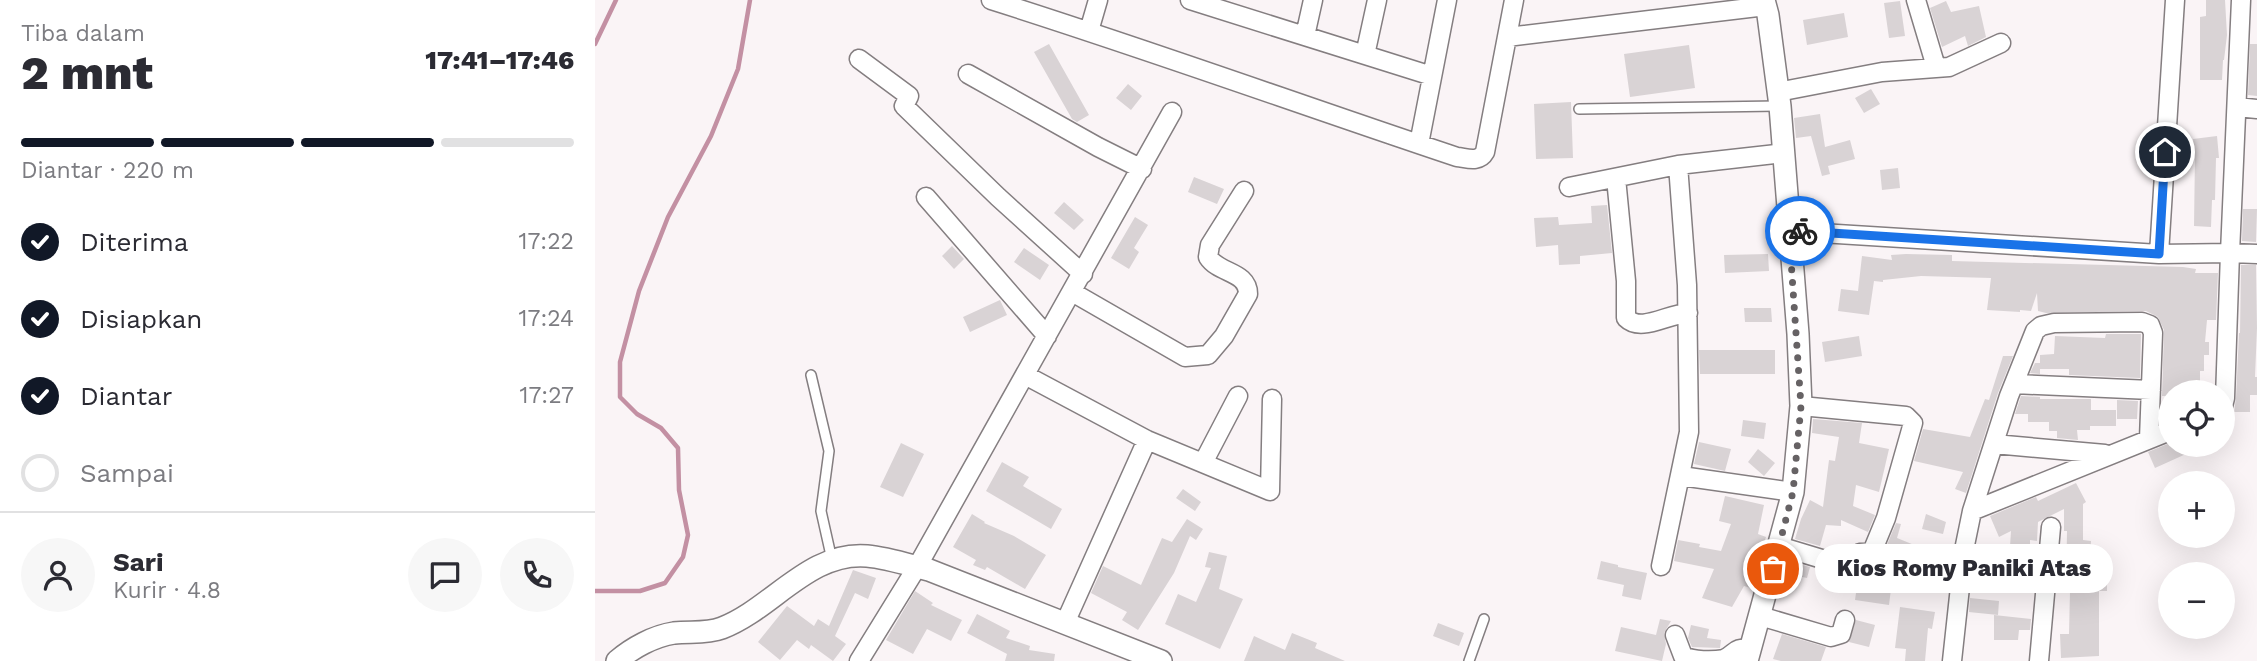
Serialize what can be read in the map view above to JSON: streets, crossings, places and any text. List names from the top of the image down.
{
  "places": ["Kios Romy Paniki Atas"],
  "page": {
    "heading": ["2 mnt", "Tiba dalam", "17:41–17:46"],
    "panel": ["Sari", "Kurir · 4.8"],
    "bar": "Diantar · 220 m",
    "list": [
      ["Diterima", "17:22"],
      ["Disiapkan", "17:24"],
      ["Diantar", "17:27"],
      "Sampai"
    ],
    "map_buttons": ["+", "−"],
    "bubble": "Kios Romy Paniki Atas"
  }
}
